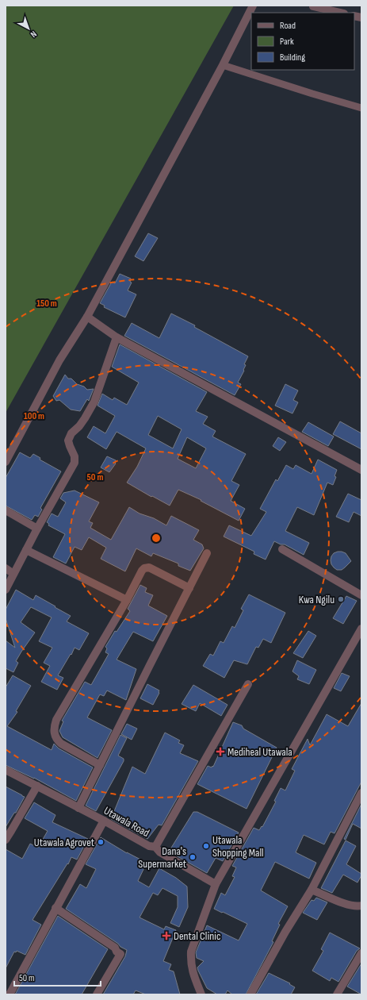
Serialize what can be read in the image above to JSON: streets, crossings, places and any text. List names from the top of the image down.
{
  "streets": {
    "street": ["Utawala Road"]
  },
  "places": {
    "other": [
      "Kwa Ngilu",
      "Utawala Agrovet",
      "Utawala Shopping Mall",
      "Dana's Supermarket"
    ],
    "health": ["Mediheal Utawala", "Dental Clinic"]
  },
  "legend": ["Road", "Park", "Building"],
  "scale_bar": "50 m",
  "north": "bottom right",
  "rings": ["150 m", "100 m", "50 m"]
}
